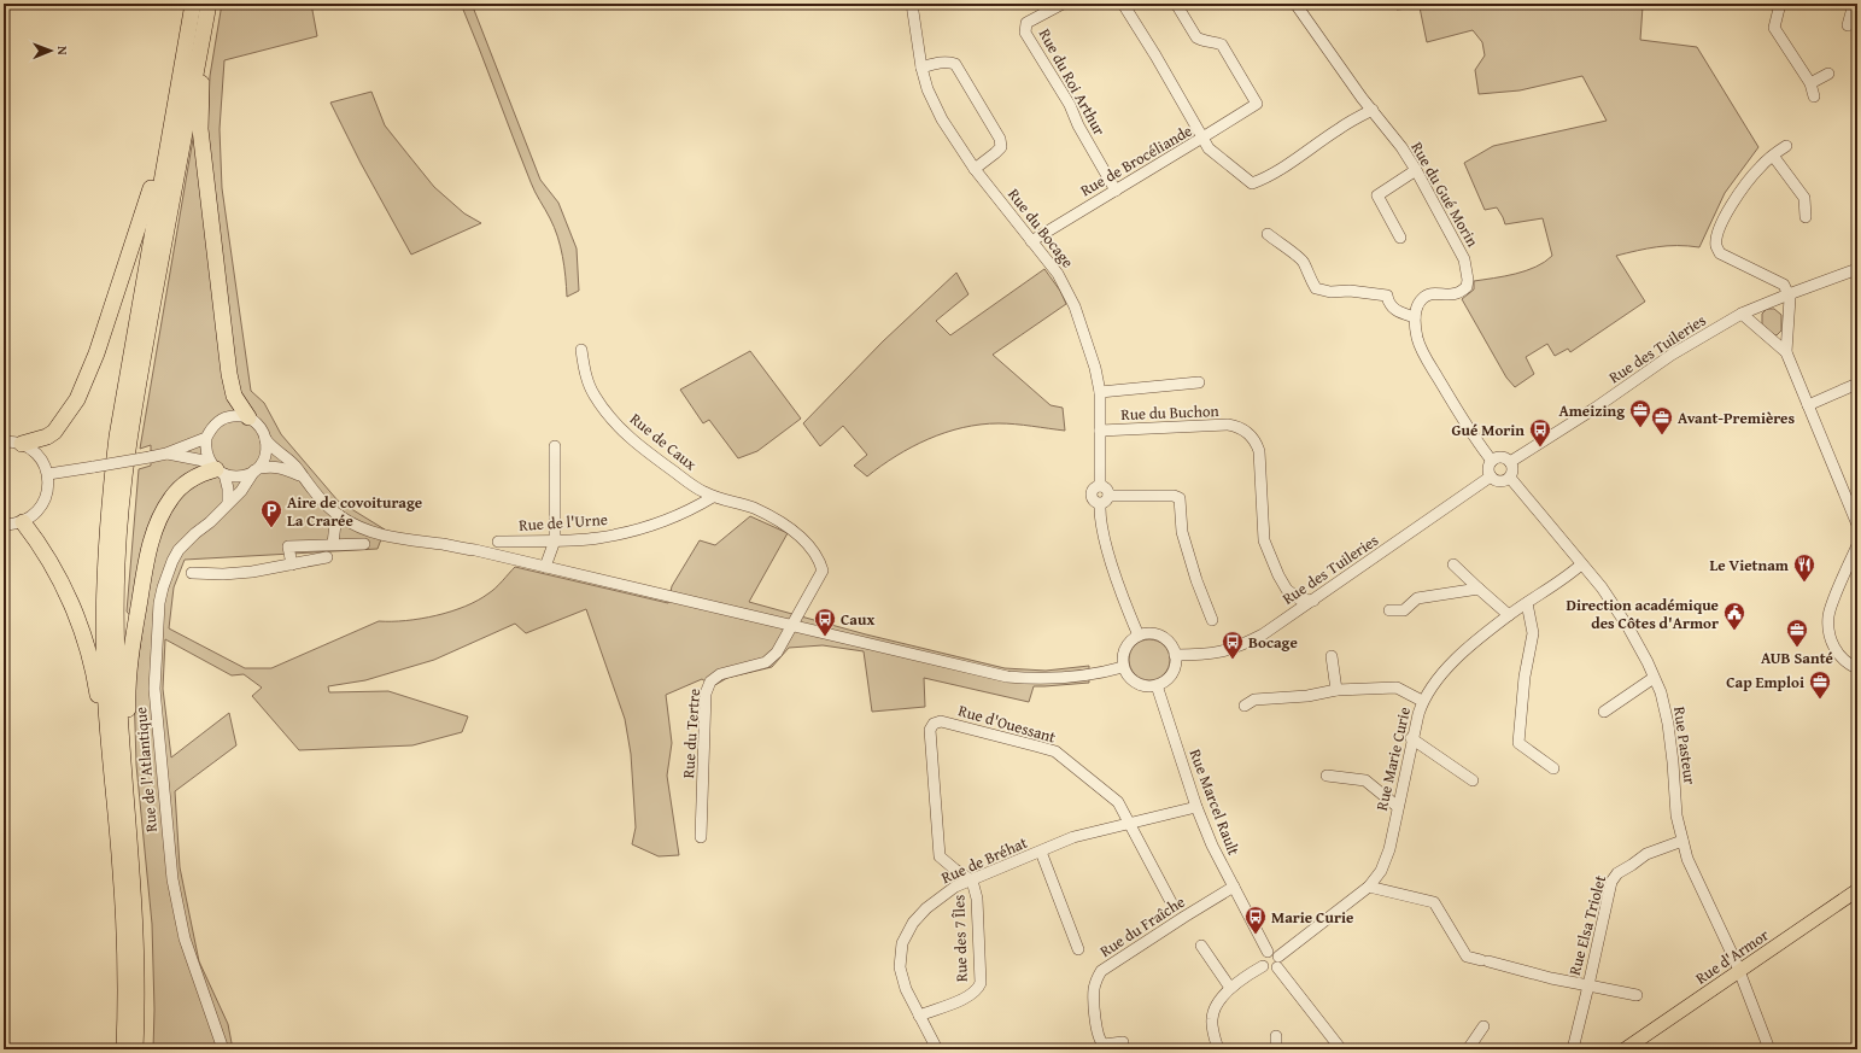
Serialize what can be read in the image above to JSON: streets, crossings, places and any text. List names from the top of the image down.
{
  "streets": {
    "main road": ["Rue d'Armor"],
    "street": [
      "Rue du Roi Arthur",
      "Rue de Brocéliande",
      "Rue du Gué Morin",
      "Rue du Bocage",
      "Rue des Tuileries",
      "Rue du Buchon",
      "Rue de Caux",
      "Rue de l'Urne",
      "Rue d'Ouessant",
      "Rue du Tertre",
      "Rue Pasteur",
      "Rue Marie Curie",
      "Rue de l'Atlantique",
      "Rue Marcel Rault",
      "Rue de Bréhat",
      "Rue Elsa Triolet",
      "Rue du Fraîche",
      "Rue des 7 Îles"
    ]
  },
  "crossings": [
    ["Rue du Roi Arthur", "Rue de Brocéliande"],
    ["Rue de Brocéliande", "Rue du Gué Morin"],
    ["Rue de Brocéliande", "Rue du Bocage"],
    ["Rue du Bocage", "Rue du Buchon"],
    ["Rue des Tuileries", "Rue du Buchon"],
    ["Rue des Tuileries", "Rue Pasteur"],
    ["Rue des Tuileries", "Rue Marcel Rault"],
    ["Rue de Caux", "Rue de l'Urne"],
    ["Rue d'Ouessant", "Rue de Bréhat"],
    ["Rue d'Ouessant", "Rue des 7 Îles"],
    ["Rue Pasteur", "Rue Marie Curie"],
    ["Rue Pasteur", "Rue Elsa Triolet"],
    ["Rue Pasteur", "Rue d'Armor"],
    ["Rue Marie Curie", "Rue Marcel Rault"],
    ["Rue Marie Curie", "Rue Elsa Triolet"],
    ["Rue Marcel Rault", "Rue de Bréhat"],
    ["Rue Marcel Rault", "Rue du Fraîche"],
    ["Rue de Bréhat", "Rue des 7 Îles"]
  ],
  "places": {
    "office": [
      "Ameizing",
      "Avant-Premières",
      "AUB Santé",
      "Cap Emploi"
    ],
    "bus stop": [
      "Gué Morin",
      "Caux",
      "Bocage",
      "Marie Curie"
    ],
    "parking": ["Aire de covoiturage La Crarée"],
    "restaurant": ["Le Vietnam"],
    "public building": ["Direction académique des Côtes d'Armor"]
  },
  "north": "right"
}
